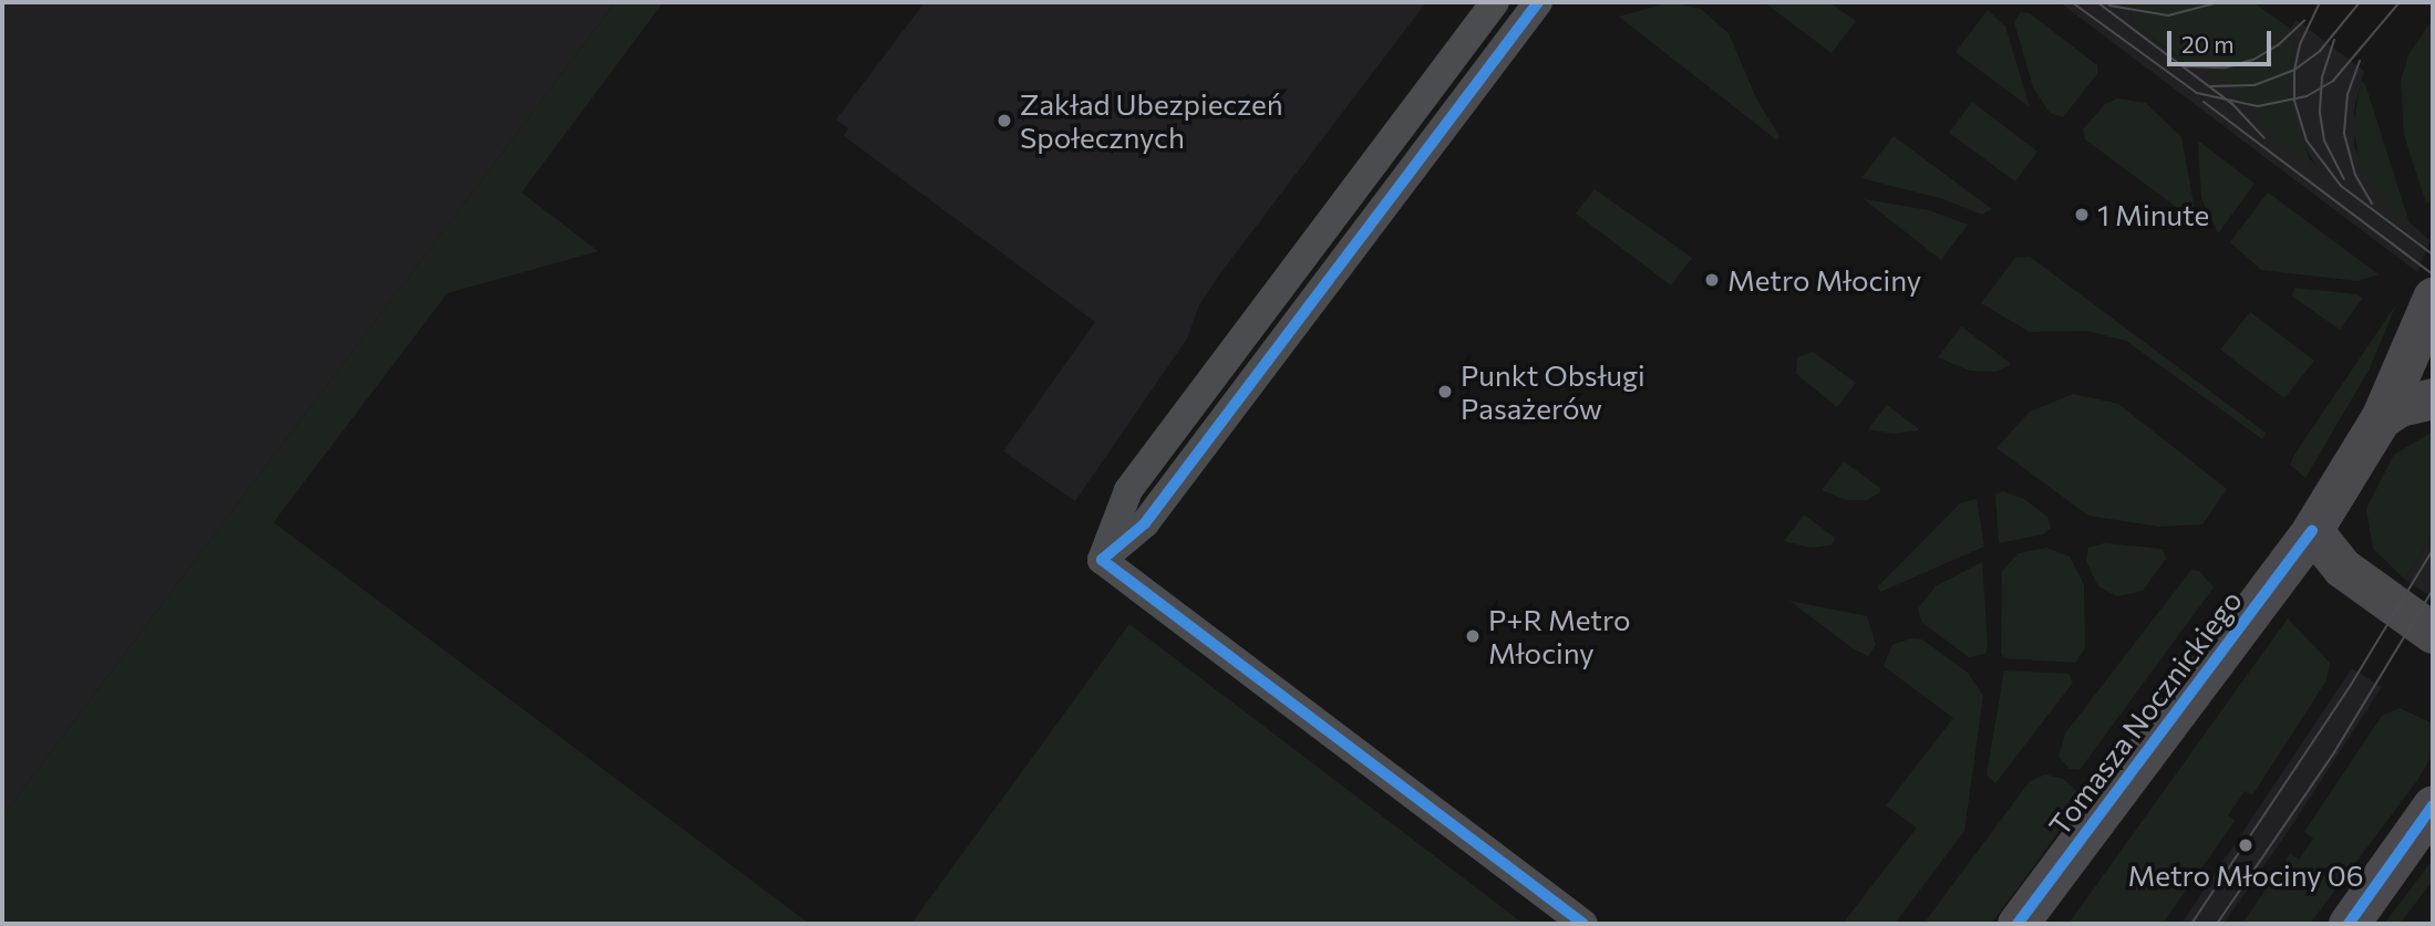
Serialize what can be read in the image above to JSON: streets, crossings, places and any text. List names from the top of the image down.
{
  "streets": {
    "street": ["Tomasza Nocznickiego"]
  },
  "places": [
    "Zakład Ubezpieczeń Społecznych",
    "1 Minute",
    "Metro Młociny",
    "Punkt Obsługi Pasażerów",
    "P+R Metro Młociny",
    "Metro Młociny 06"
  ],
  "scale_bar": "20 m"
}
